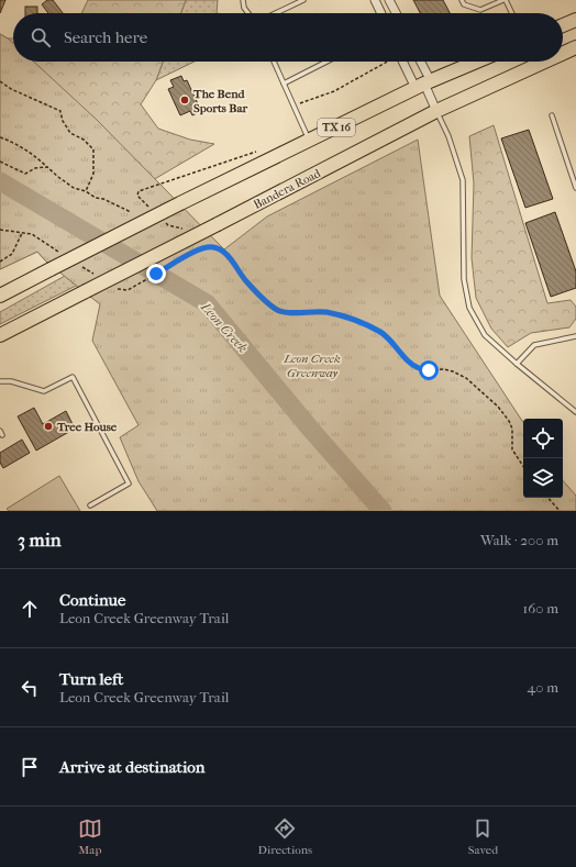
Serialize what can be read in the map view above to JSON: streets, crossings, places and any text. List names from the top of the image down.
{
  "streets": {
    "main road": ["TX 16", "Bandera Road"]
  },
  "water": ["Leon Creek"],
  "parks": ["Leon Creek Greenway"],
  "places": ["The Bend Sports Bar", "Tree House"],
  "page": {
    "search": "Search here",
    "heading": ["3 min", "Walk · 200 m"],
    "list": [
      ["Continue", "Leon Creek Greenway Trail", "160 m"],
      ["Turn left", "Leon Creek Greenway Trail", "40 m"],
      "Arrive at destination"
    ],
    "nav": ["Map", "Directions", "Saved"]
  }
}
